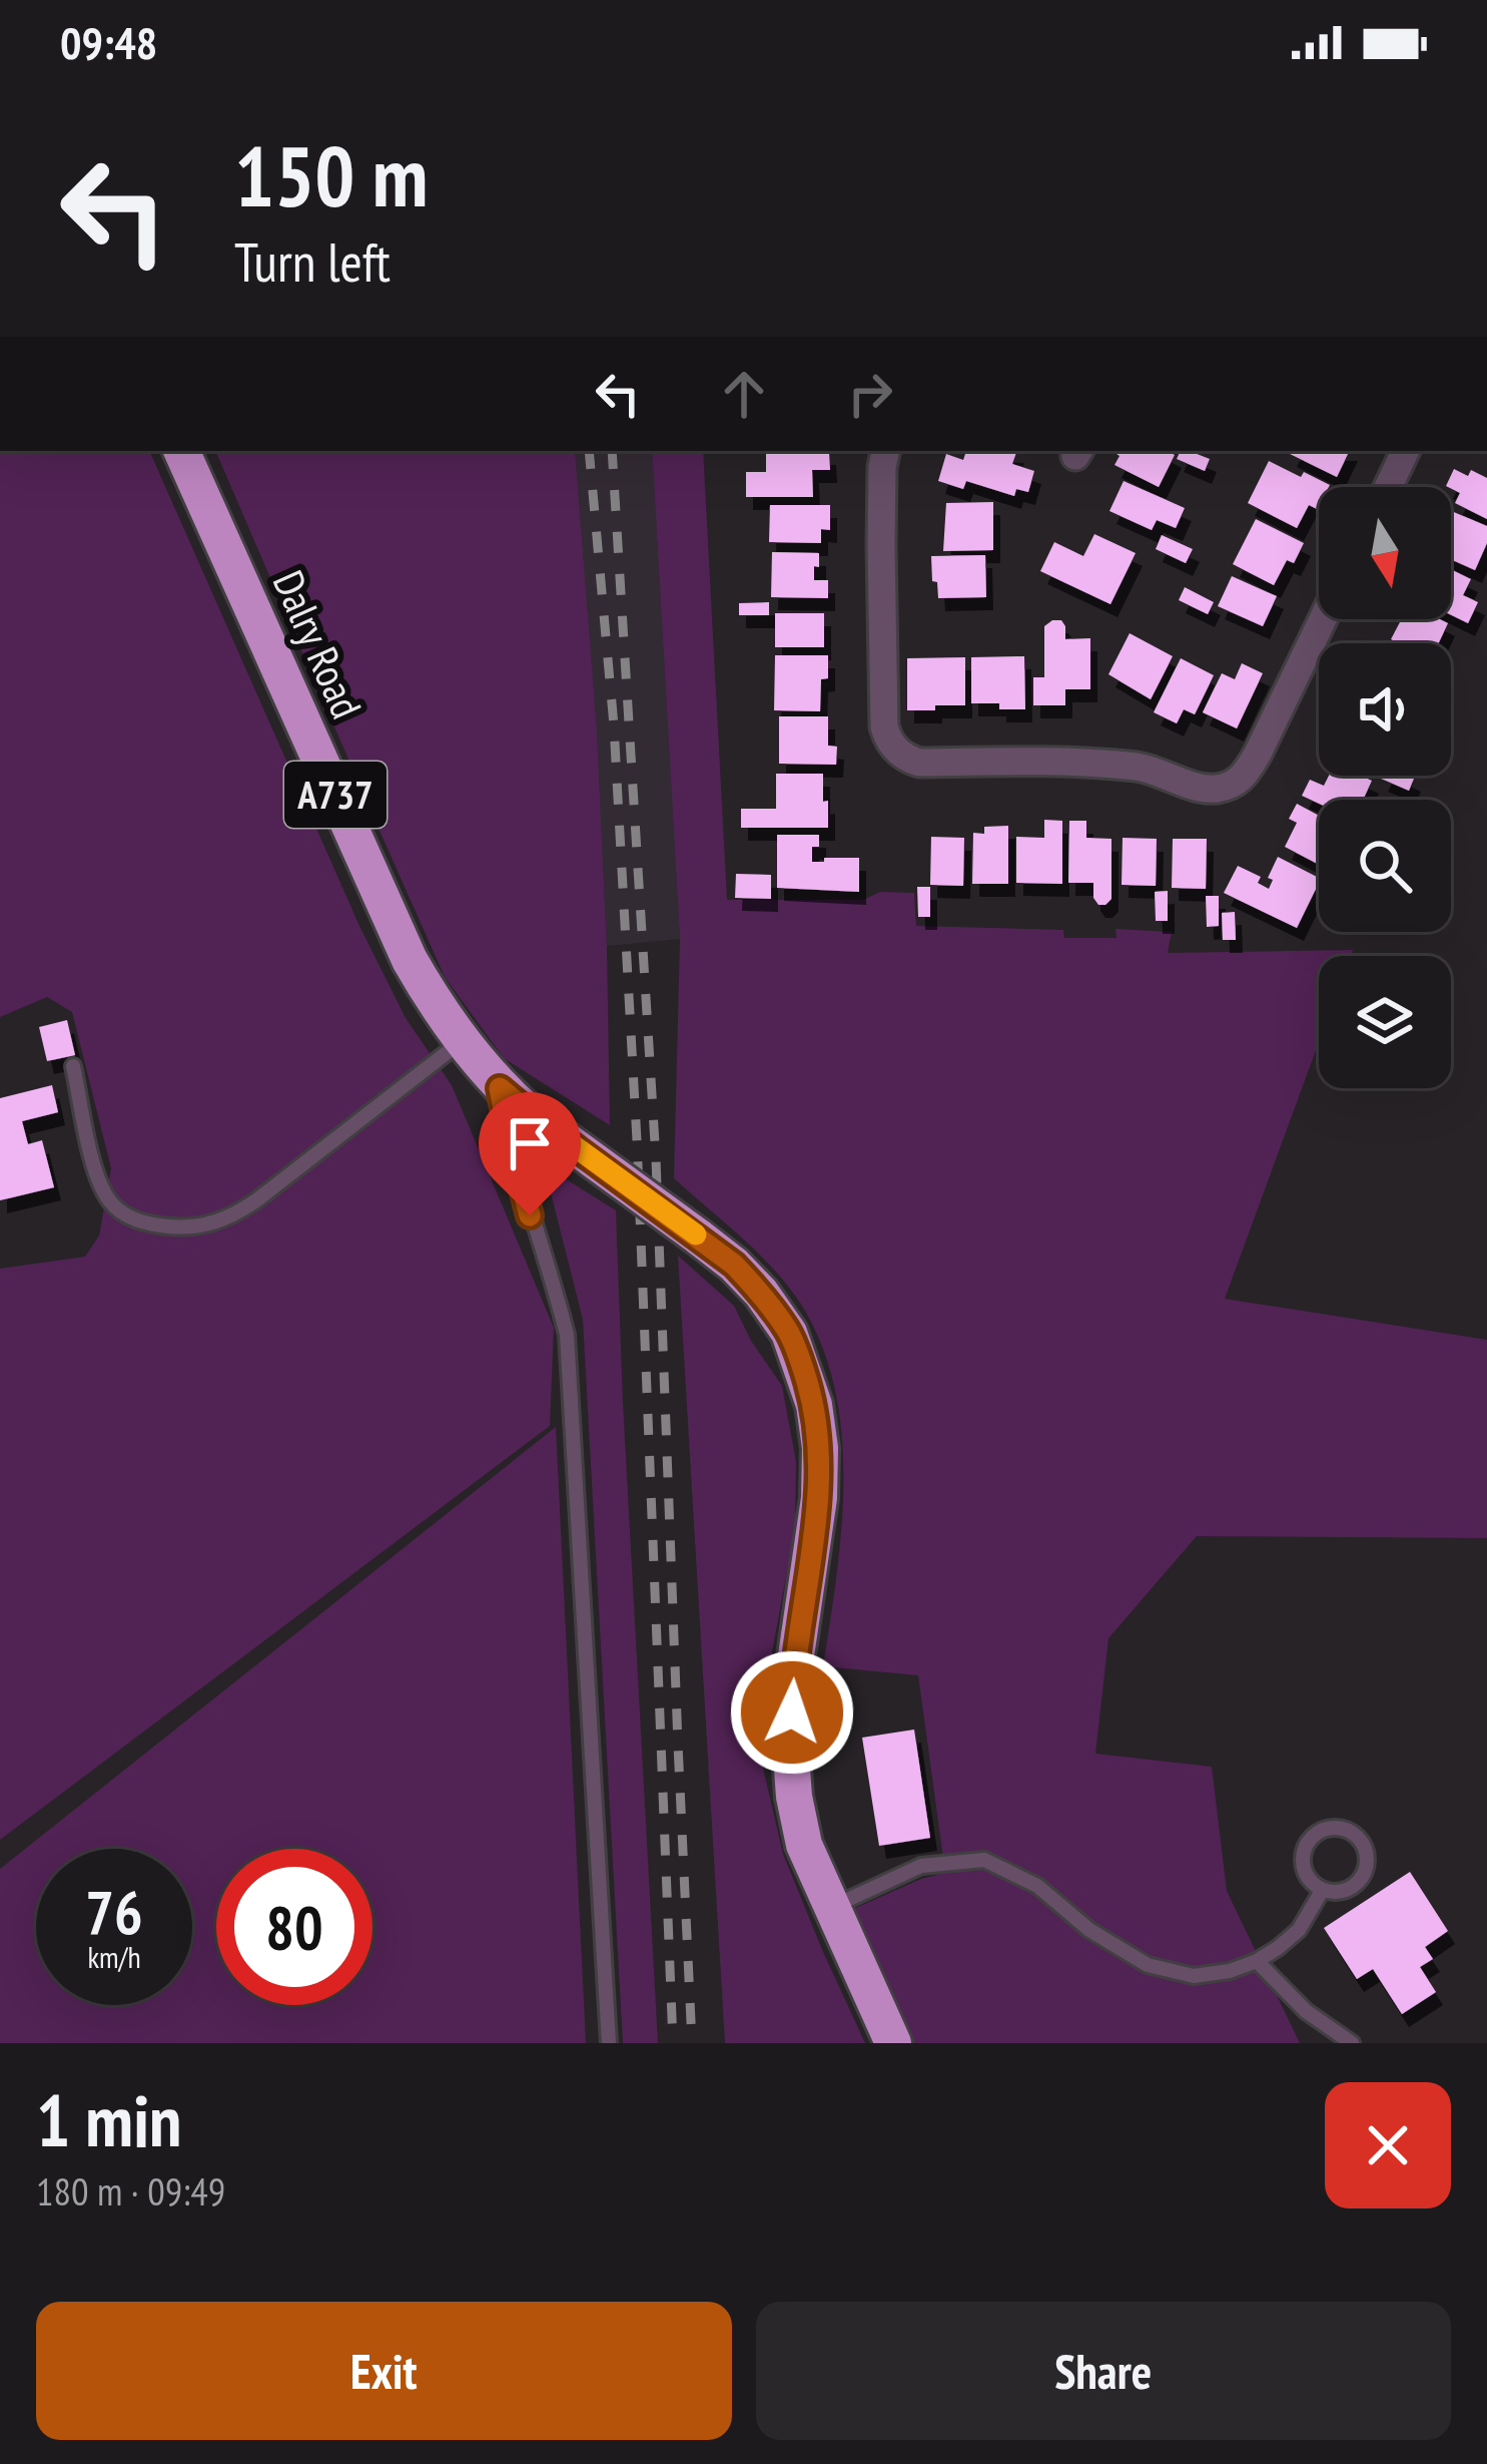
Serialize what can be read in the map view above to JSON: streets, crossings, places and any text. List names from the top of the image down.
{
  "streets": {
    "highway": ["Dalry Road", "A737"]
  },
  "crossings": [
    ["Dalry Road", "A737"]
  ],
  "north": "bottom",
  "page": {
    "status": "09:48",
    "turn": ["150 m", "Turn left"],
    "speed": "76 km/h",
    "limit": "80",
    "heading": ["1 min", "180 m · 09:49"],
    "buttons": ["Exit", "Share"]
  }
}
